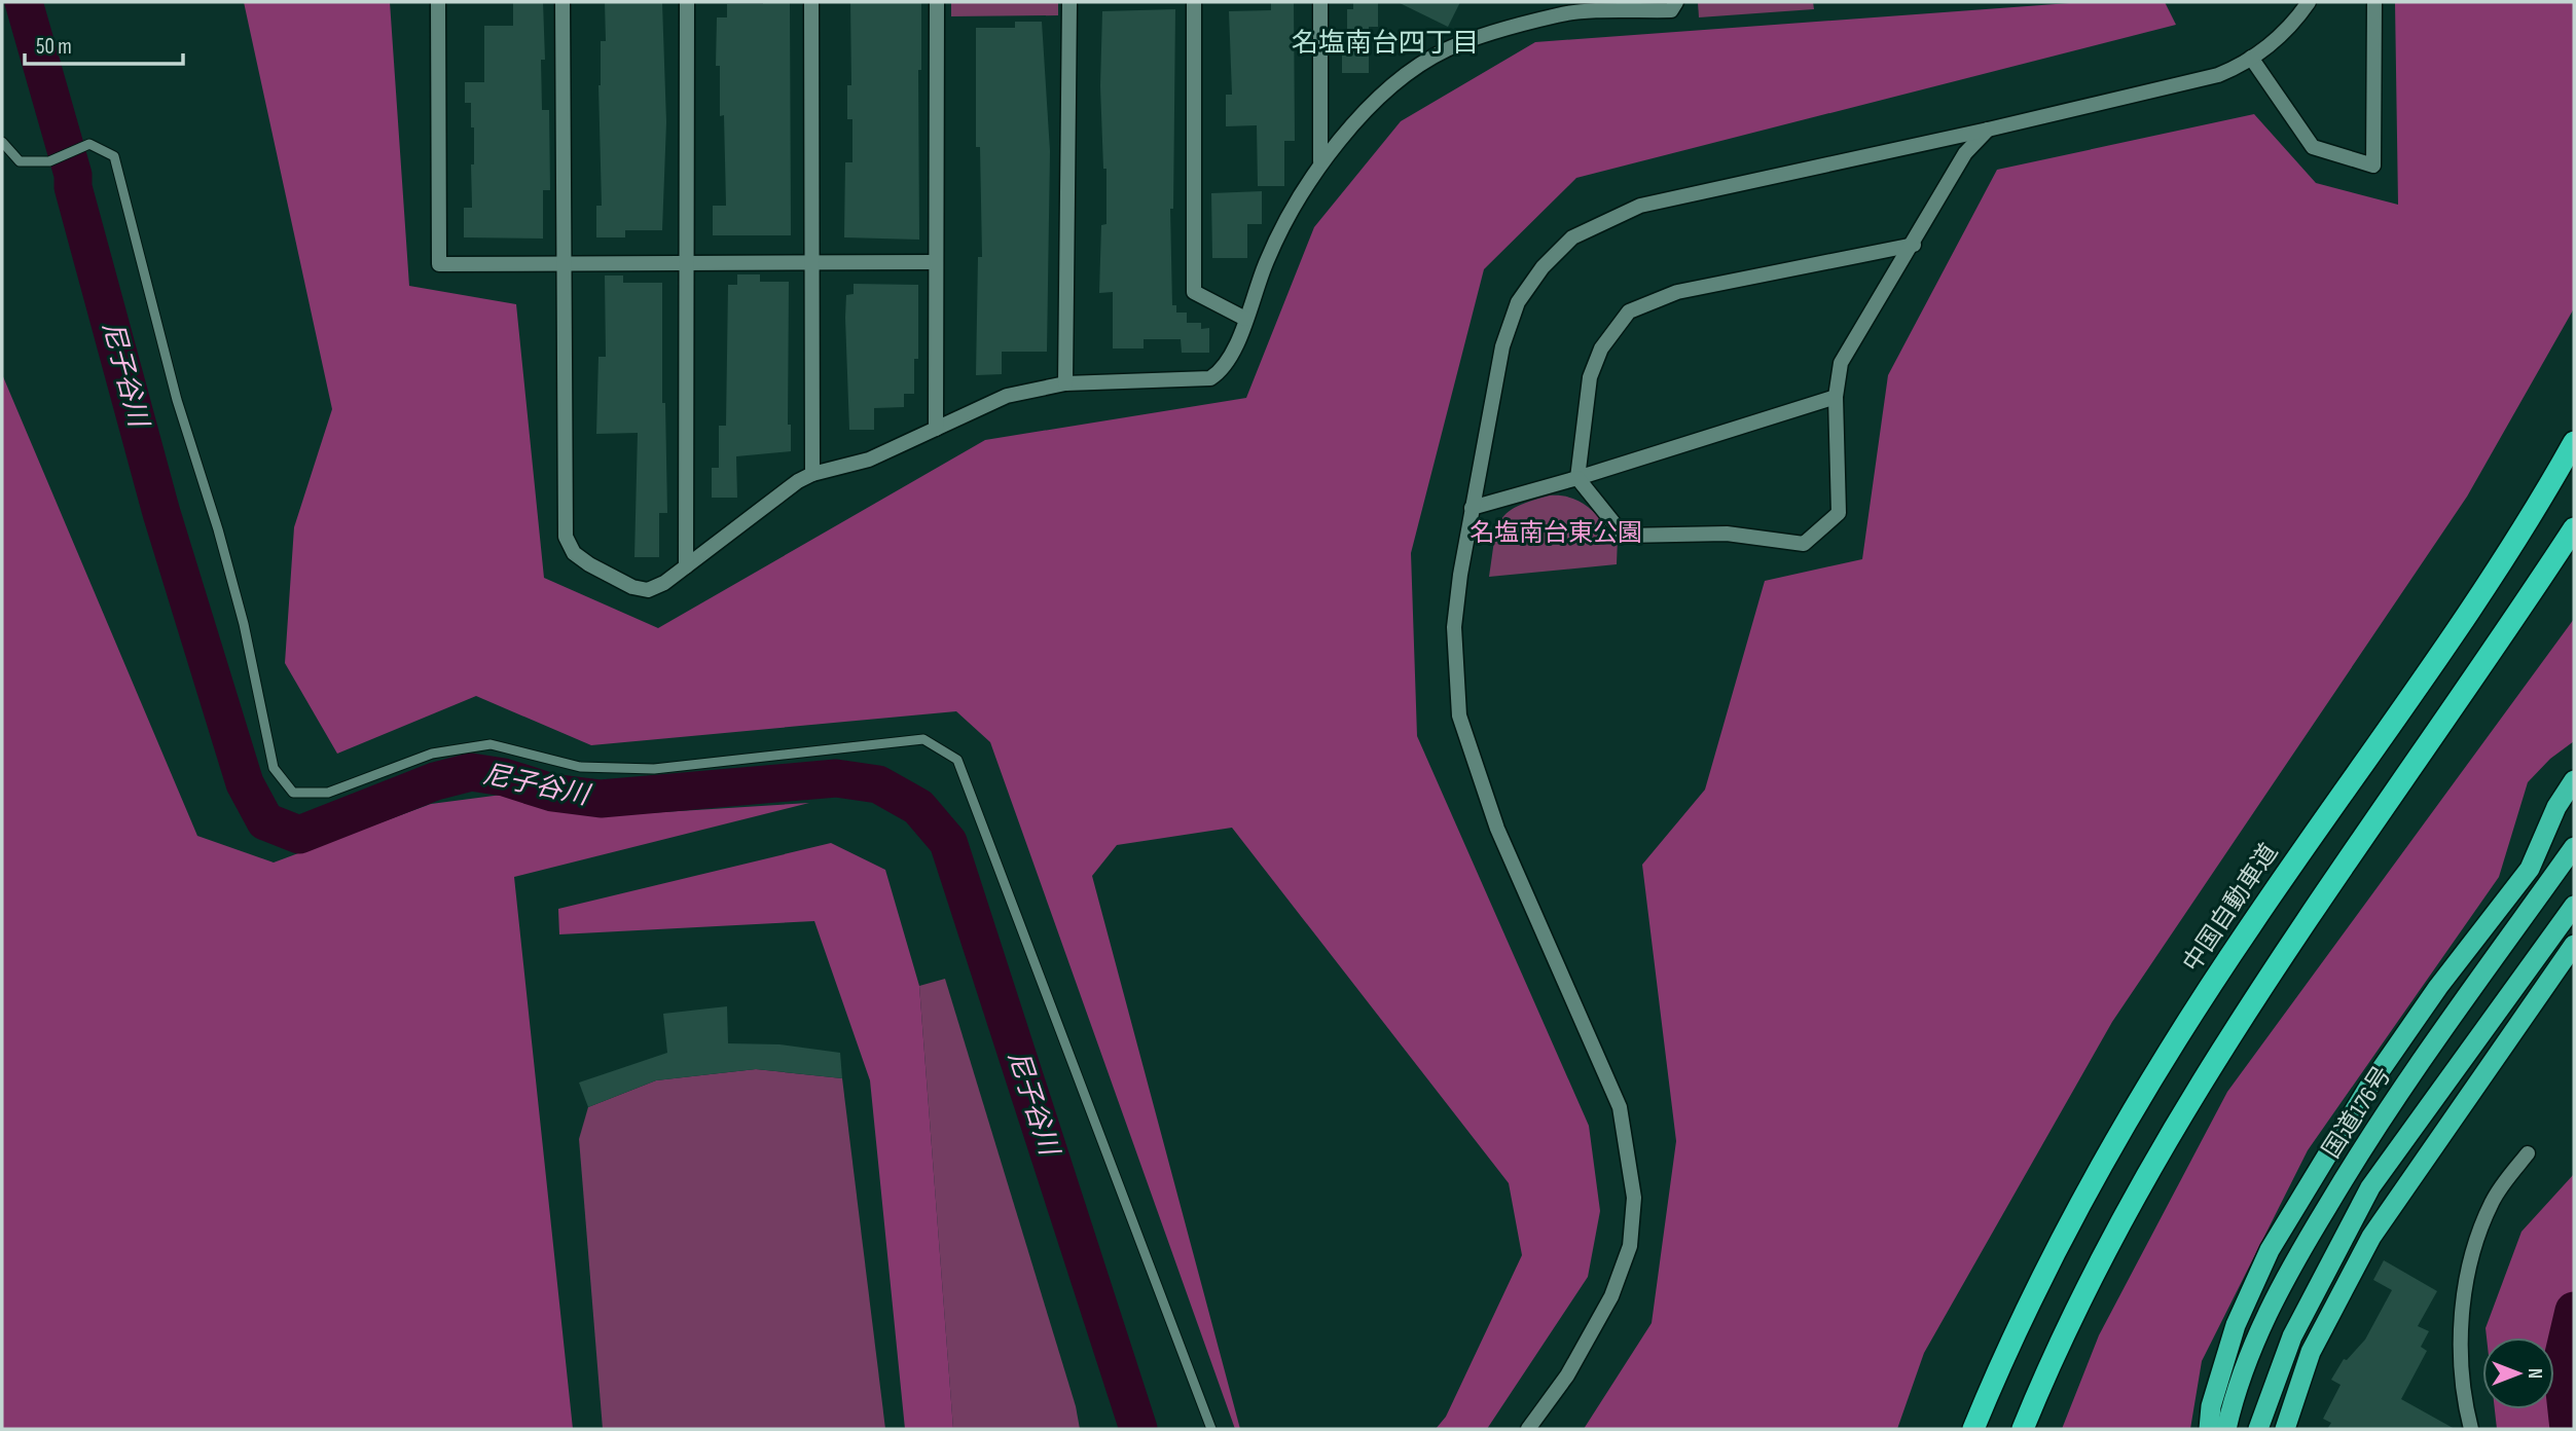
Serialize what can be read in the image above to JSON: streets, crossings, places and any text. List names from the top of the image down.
{
  "streets": {
    "highway": ["中国自動車道", "国道176号"]
  },
  "districts": ["名塩南台四丁目"],
  "water": ["尼子谷川"],
  "parks": ["名塩南台東公園"],
  "scale_bar": "50 m",
  "north": "right"
}
